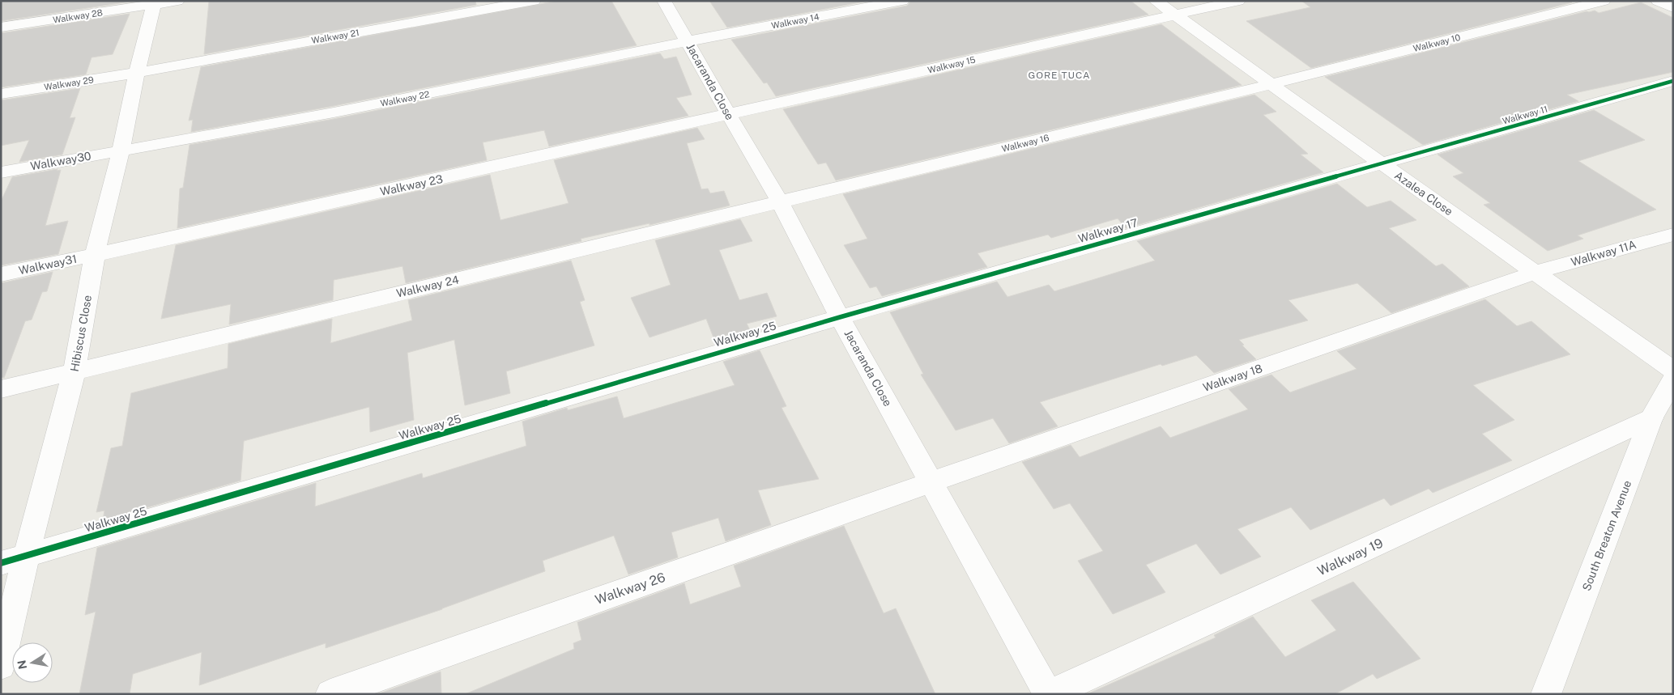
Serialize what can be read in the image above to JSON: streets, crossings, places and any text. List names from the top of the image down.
{
  "streets": {
    "street": [
      "Walkway 28",
      "Walkway 14",
      "Walkway 21",
      "Walkway 10",
      "Walkway 15",
      "Jacaranda Close",
      "Walkway 29",
      "Walkway 22",
      "Walkway 11",
      "Walkway 16",
      "Walkway30",
      "Walkway 23",
      "Azalea Close",
      "Walkway 17",
      "Walkway 11A",
      "Walkway31",
      "Walkway 24",
      "Hibiscus Close",
      "Walkway 25",
      "Walkway 18",
      "South Breaton Avenue",
      "Walkway 19",
      "Walkway 26"
    ]
  },
  "crossings": [
    ["Walkway 28", "Hibiscus Close"],
    ["Walkway 14", "Jacaranda Close"],
    ["Walkway 14", "Walkway 22"],
    ["Walkway 21", "Walkway 29"],
    ["Walkway 21", "Hibiscus Close"],
    ["Walkway 10", "Walkway 16"],
    ["Walkway 10", "Azalea Close"],
    ["Walkway 15", "Jacaranda Close"],
    ["Walkway 15", "Walkway 23"],
    ["Walkway 15", "Azalea Close"],
    ["Jacaranda Close", "Walkway 22"],
    ["Jacaranda Close", "Walkway 16"],
    ["Jacaranda Close", "Walkway 23"],
    ["Jacaranda Close", "Walkway 17"],
    ["Jacaranda Close", "Walkway 24"],
    ["Jacaranda Close", "Walkway 25"],
    ["Jacaranda Close", "Walkway 18"],
    ["Jacaranda Close", "Walkway 19"],
    ["Jacaranda Close", "Walkway 26"],
    ["Walkway 29", "Hibiscus Close"],
    ["Walkway 22", "Walkway30"],
    ["Walkway 22", "Hibiscus Close"],
    ["Walkway 11", "Azalea Close"],
    ["Walkway 11", "Walkway 17"],
    ["Walkway 16", "Azalea Close"],
    ["Walkway 16", "Walkway 24"],
    ["Walkway30", "Hibiscus Close"],
    ["Walkway 23", "Walkway31"],
    ["Walkway 23", "Hibiscus Close"],
    ["Azalea Close", "Walkway 17"],
    ["Azalea Close", "Walkway 11A"],
    ["Azalea Close", "Walkway 18"],
    ["Walkway 17", "Walkway 25"],
    ["Walkway 11A", "Walkway 18"],
    ["Walkway31", "Hibiscus Close"],
    ["Walkway 24", "Hibiscus Close"],
    ["Hibiscus Close", "Walkway 25"],
    ["Walkway 18", "Walkway 26"],
    ["South Breaton Avenue", "Walkway 19"]
  ],
  "districts": ["GORE TUCA"],
  "north": "left"
}
